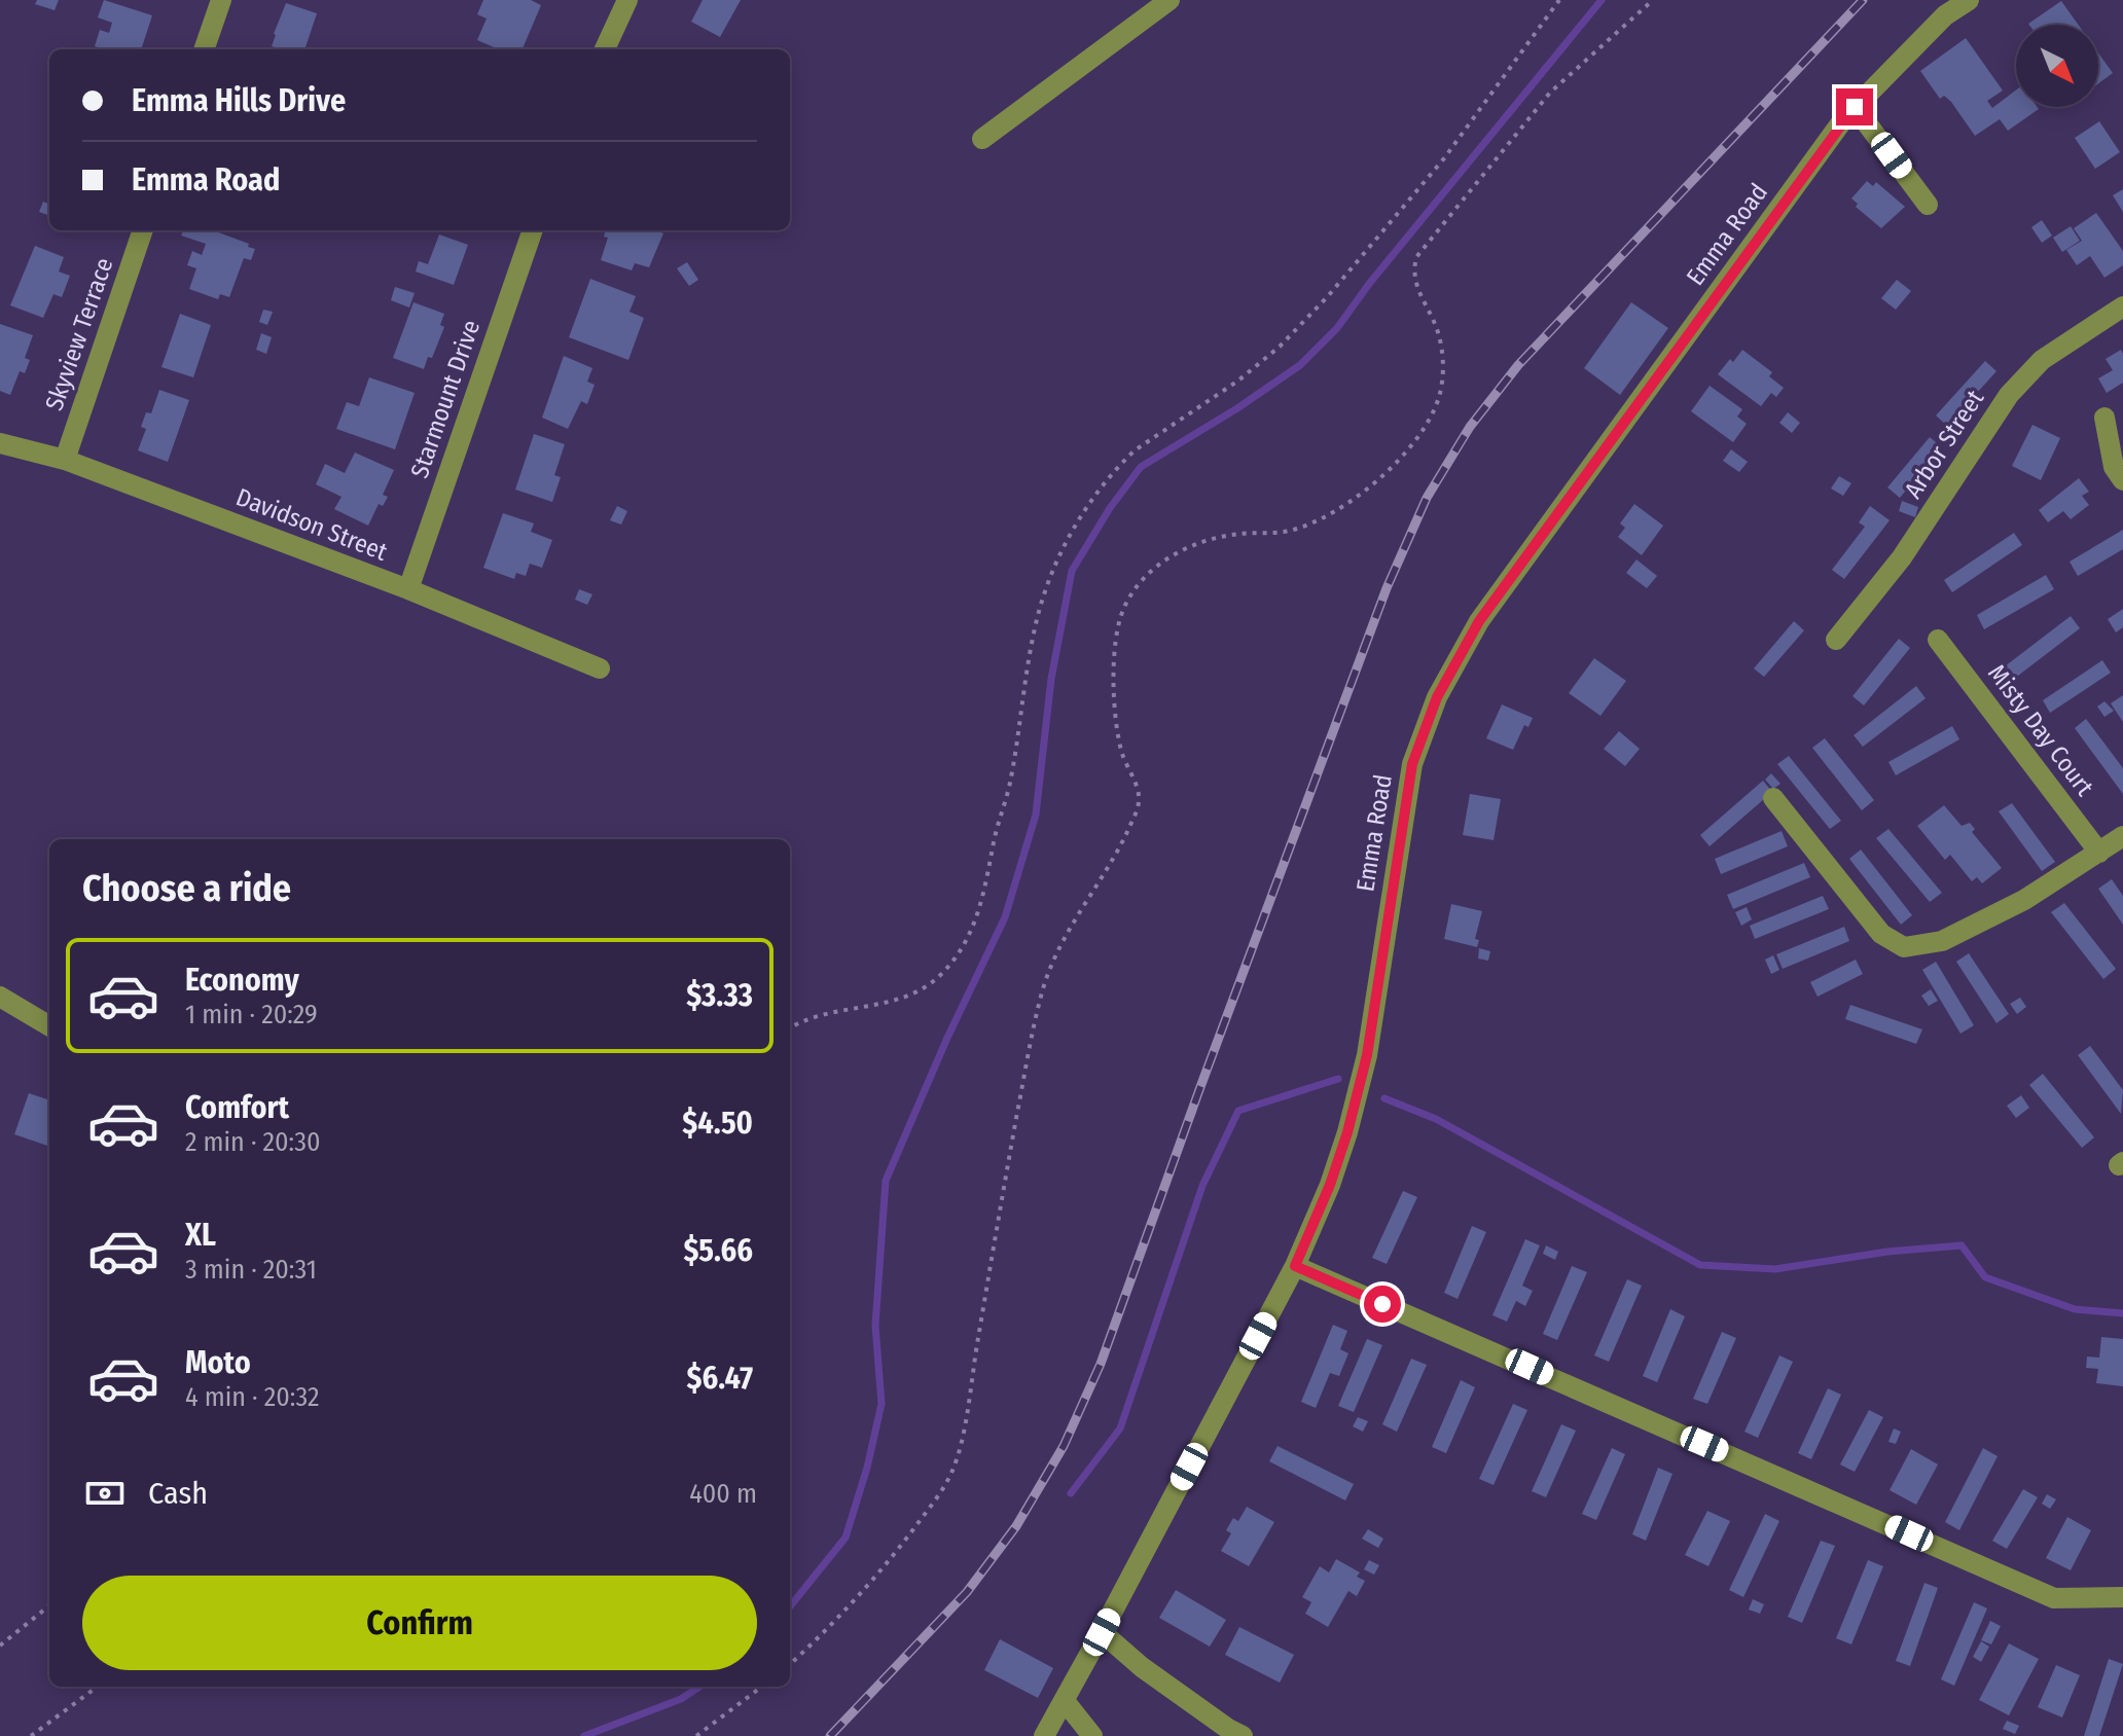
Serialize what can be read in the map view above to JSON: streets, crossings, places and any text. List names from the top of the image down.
{
  "streets": {
    "street": [
      "Emma Road",
      "Skyview Terrace",
      "Starmount Drive",
      "Arbor Street",
      "Davidson Street",
      "Misty Day Court"
    ]
  },
  "crossings": [
    ["Skyview Terrace", "Davidson Street"],
    ["Starmount Drive", "Davidson Street"]
  ],
  "north": "bottom right",
  "page": {
    "banner": ["Emma Hills Drive", "Emma Road"],
    "heading": "Choose a ride",
    "list": [
      {
        "name": "Economy",
        "note": "1 min · 20:29",
        "value": "$3.33"
      },
      {
        "name": "Comfort",
        "note": "2 min · 20:30",
        "value": "$4.50"
      },
      {
        "name": "XL",
        "note": "3 min · 20:31",
        "value": "$5.66"
      },
      {
        "name": "Moto",
        "note": "4 min · 20:32",
        "value": "$6.47"
      }
    ],
    "pay": ["Cash", "400 m"],
    "buttons": "Confirm"
  }
}
